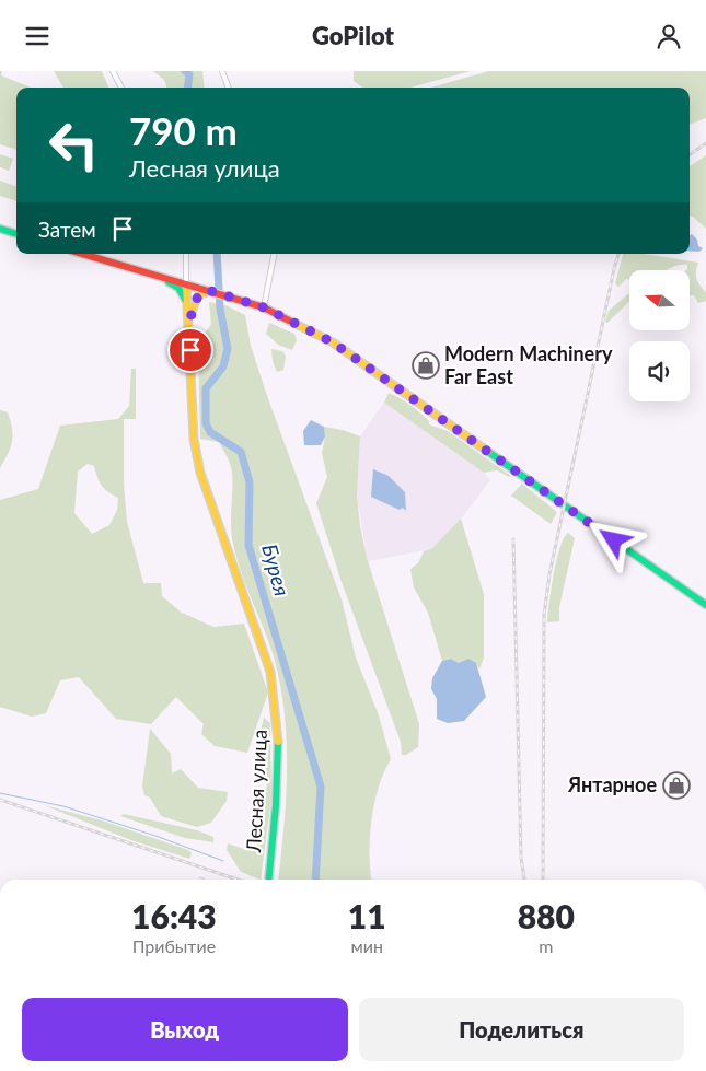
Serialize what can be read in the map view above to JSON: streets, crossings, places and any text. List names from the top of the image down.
{
  "streets": {
    "main road": ["Лесная улица"]
  },
  "water": ["Бурея"],
  "places": {
    "shop": ["Modern Machinery Far East", "Янтарное"]
  },
  "north": "left",
  "page": {
    "header": "GoPilot",
    "turn": ["790 m", "Лесная улица"],
    "then": "Затем",
    "eta": [
      "16:43",
      "Прибытие",
      "11",
      "мин",
      "880",
      "m"
    ],
    "buttons": ["Выход", "Поделиться"]
  }
}
